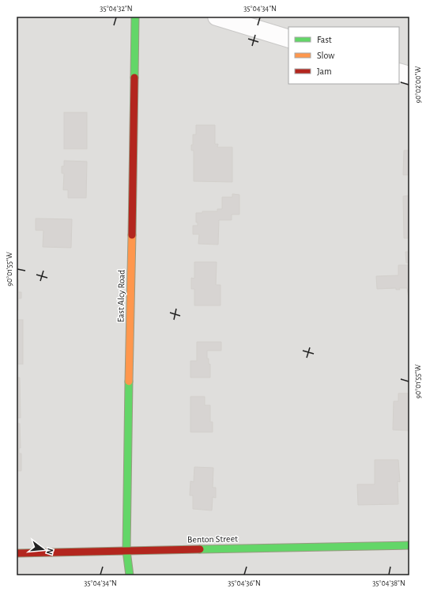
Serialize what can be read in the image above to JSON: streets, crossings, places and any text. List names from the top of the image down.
{
  "streets": {
    "street": ["East Alcy Road", "Benton Street"]
  },
  "crossings": [
    ["East Alcy Road", "Benton Street"]
  ],
  "legend": ["Fast", "Slow", "Jam"],
  "north": "right",
  "coordinates": [
    "35°04'32\"N",
    "35°04'34\"N",
    "90°02'00\"W",
    "90°01'55\"W",
    "35°04'36\"N",
    "35°04'38\"N"
  ]
}
